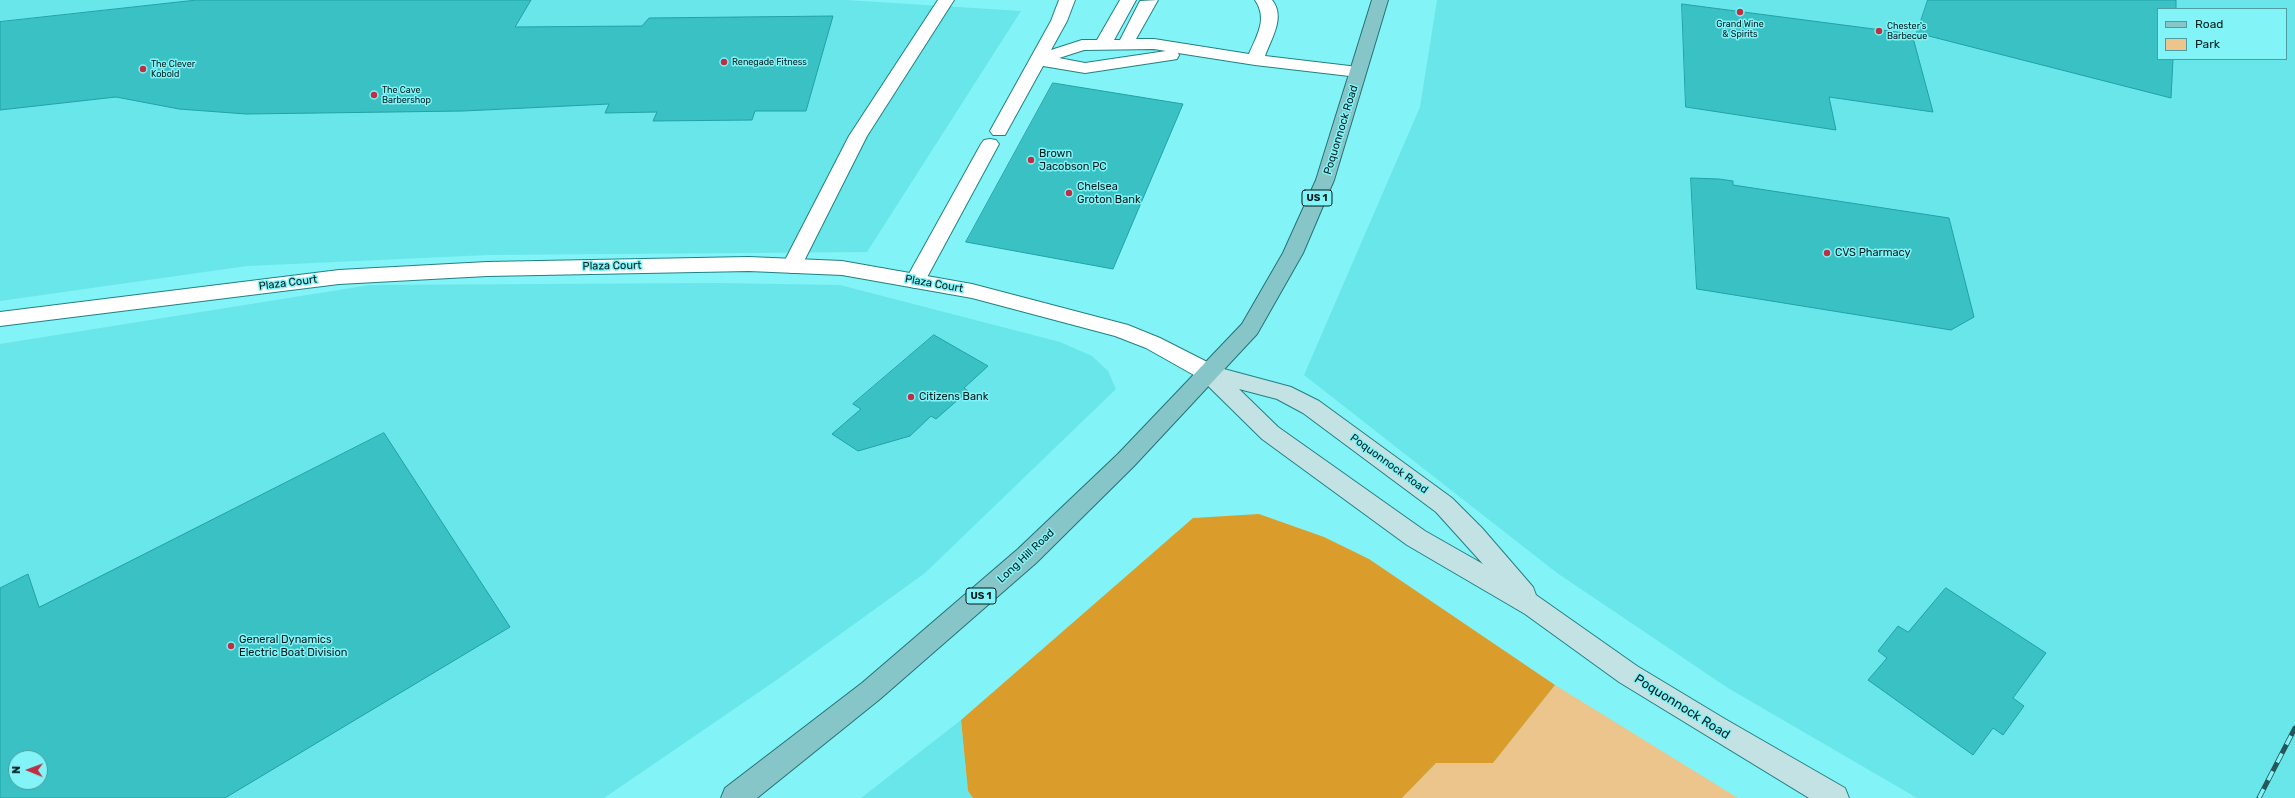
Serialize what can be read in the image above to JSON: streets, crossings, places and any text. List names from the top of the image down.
{
  "streets": {
    "main road": ["Poquonnock Road", "US 1", "Long Hill Road"],
    "street": ["Plaza Court"]
  },
  "crossings": [
    ["Poquonnock Road", "Plaza Court"],
    ["Poquonnock Road", "Long Hill Road"],
    ["Plaza Court", "Long Hill Road"]
  ],
  "places": [
    "Grand Wine & Spirits",
    "Chester's Barbecue",
    "Renegade Fitness",
    "The Clever Kobold",
    "The Cave Barbershop",
    "Brown Jacobson PC",
    "Chelsea Groton Bank",
    "CVS Pharmacy",
    "Citizens Bank",
    "General Dynamics Electric Boat Division"
  ],
  "legend": ["Road", "Park"],
  "north": "left"
}
